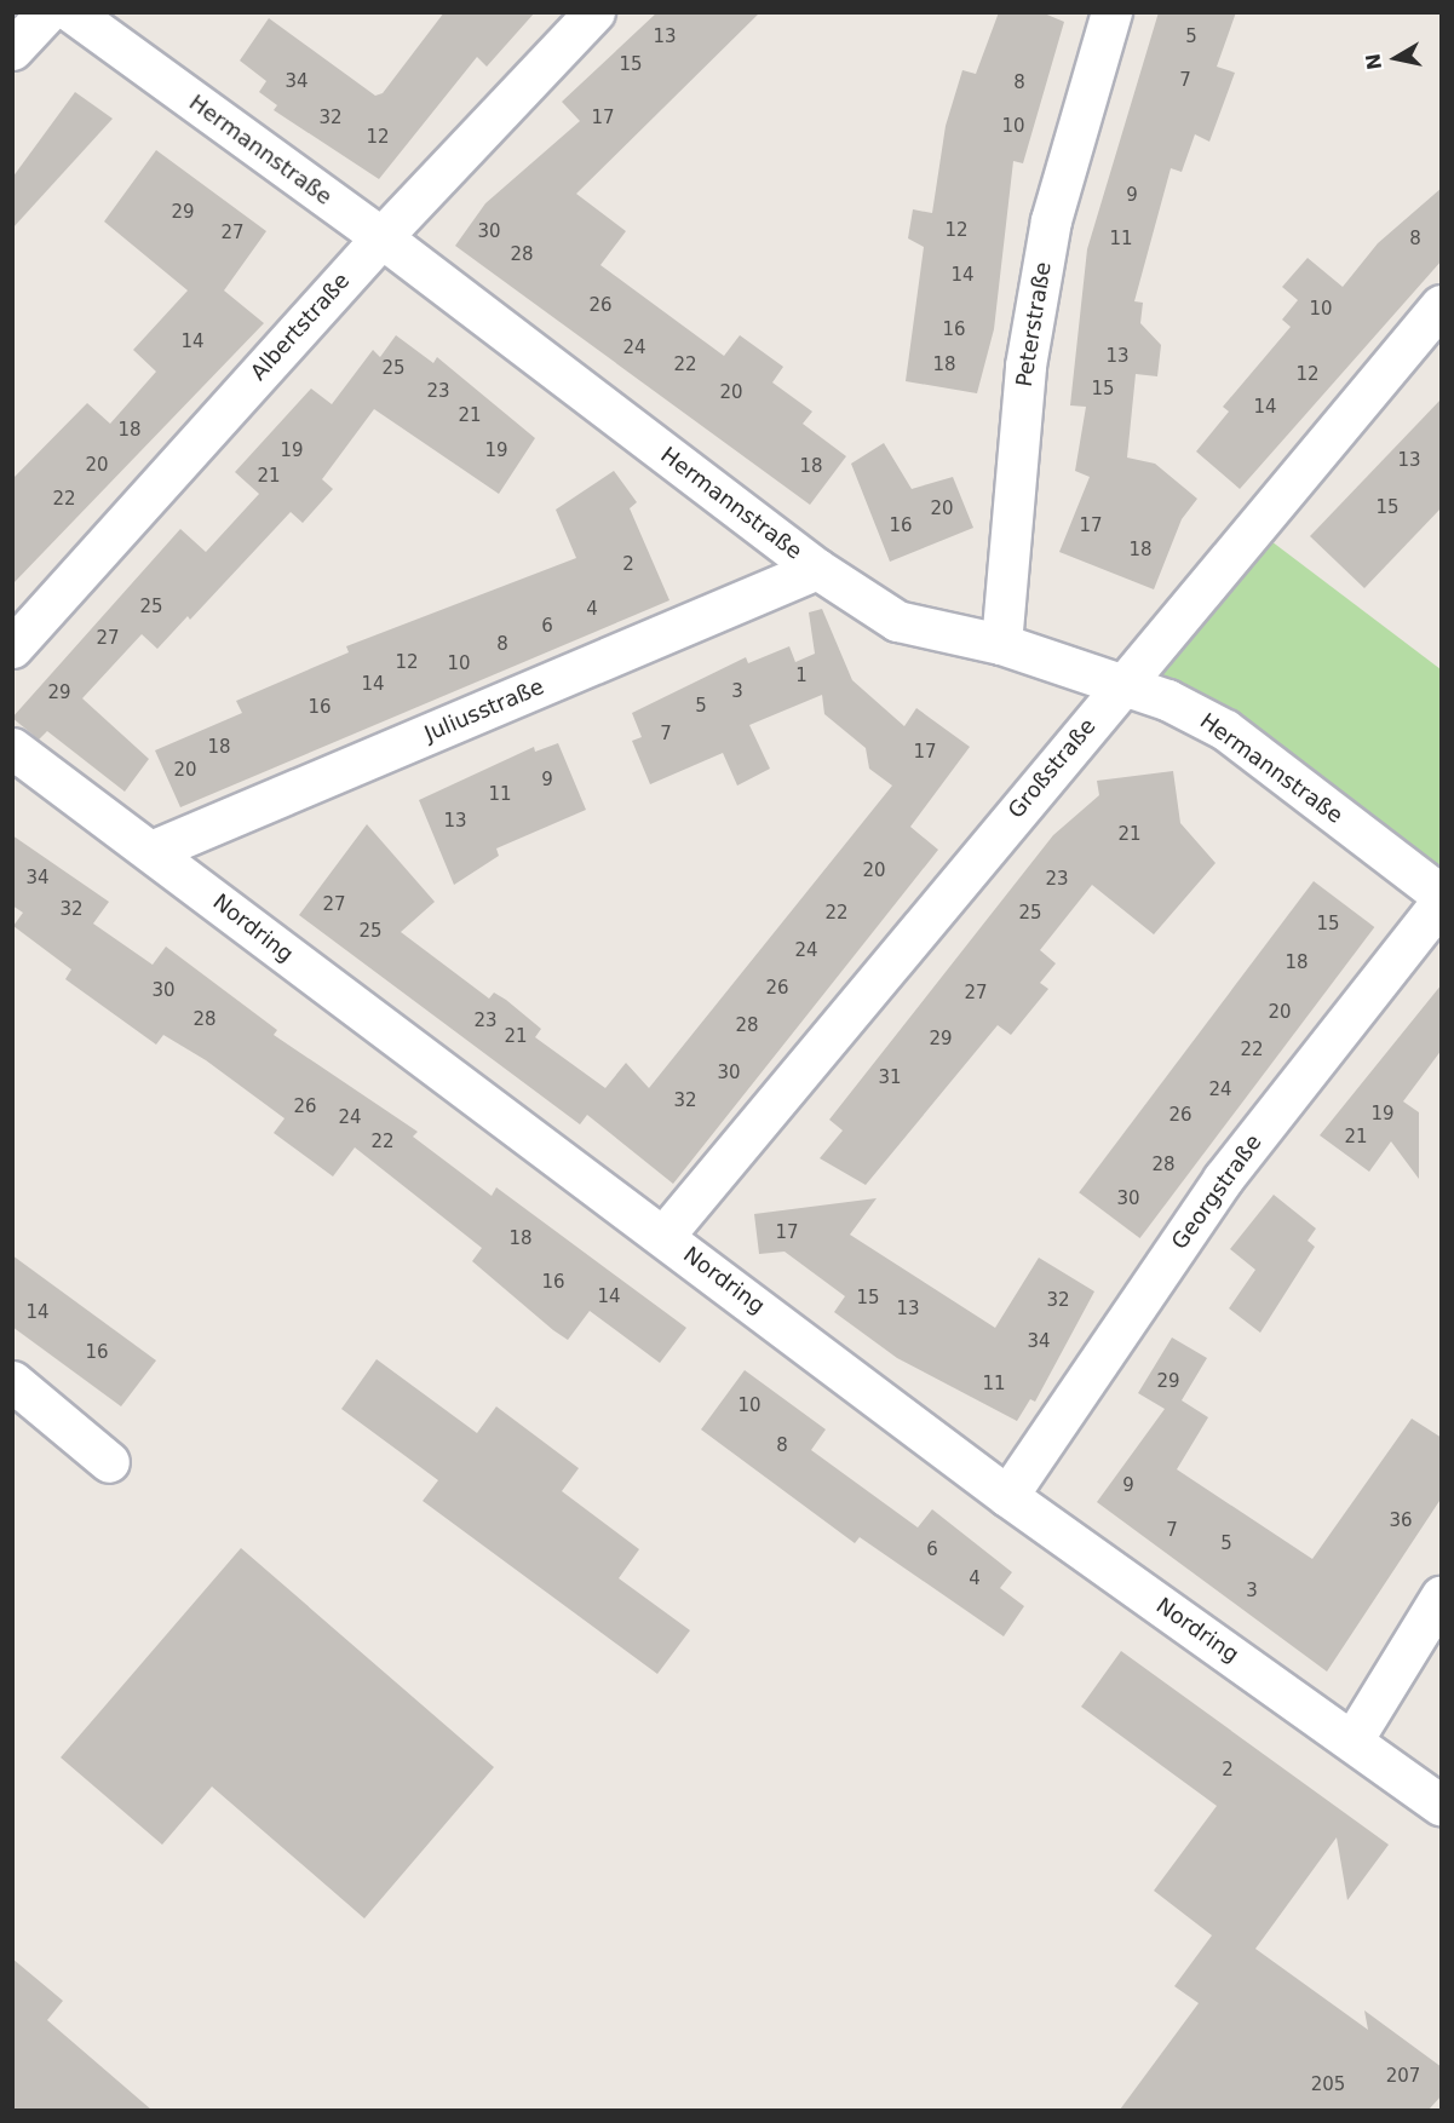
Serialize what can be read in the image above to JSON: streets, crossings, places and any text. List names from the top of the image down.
{
  "streets": {
    "street": [
      "Hermannstraße",
      "Peterstraße",
      "Albertstraße",
      "Juliusstraße",
      "Großstraße",
      "Nordring",
      "Georgstraße"
    ]
  },
  "crossings": [
    ["Hermannstraße", "Peterstraße"],
    ["Hermannstraße", "Albertstraße"],
    ["Hermannstraße", "Juliusstraße"],
    ["Hermannstraße", "Großstraße"],
    ["Juliusstraße", "Nordring"],
    ["Großstraße", "Nordring"],
    ["Nordring", "Georgstraße"]
  ],
  "house_numbers": [
    "13",
    "5",
    "15",
    "7",
    "34",
    "8",
    "32",
    "17",
    "10",
    "12",
    "9",
    "29",
    "12",
    "30",
    "27",
    "11",
    "8",
    "28",
    "14",
    "26",
    "10",
    "16",
    "14",
    "24",
    "13",
    "22",
    "18",
    "25",
    "12",
    "15",
    "23",
    "20",
    "14",
    "21",
    "18",
    "19",
    "19",
    "13",
    "20",
    "18",
    "21",
    "22",
    "15",
    "20",
    "16",
    "17",
    "18",
    "2",
    "25",
    "4",
    "6",
    "27",
    "8",
    "12",
    "10",
    "1",
    "14",
    "3",
    "29",
    "5",
    "16",
    "7",
    "18",
    "17",
    "20",
    "9",
    "11",
    "13",
    "21",
    "20",
    "34",
    "23",
    "27",
    "32",
    "22",
    "25",
    "15",
    "25",
    "24",
    "18",
    "26",
    "30",
    "27",
    "20",
    "28",
    "23",
    "28",
    "21",
    "29",
    "22",
    "30",
    "31",
    "24",
    "32",
    "26",
    "19",
    "26",
    "24",
    "21",
    "22",
    "28",
    "30",
    "17",
    "18",
    "16",
    "14",
    "15",
    "32",
    "13",
    "14",
    "34",
    "16",
    "29",
    "11",
    "10",
    "8",
    "9",
    "36",
    "7",
    "5",
    "6",
    "4",
    "3",
    "2",
    "207",
    "205"
  ],
  "north": "left"
}
